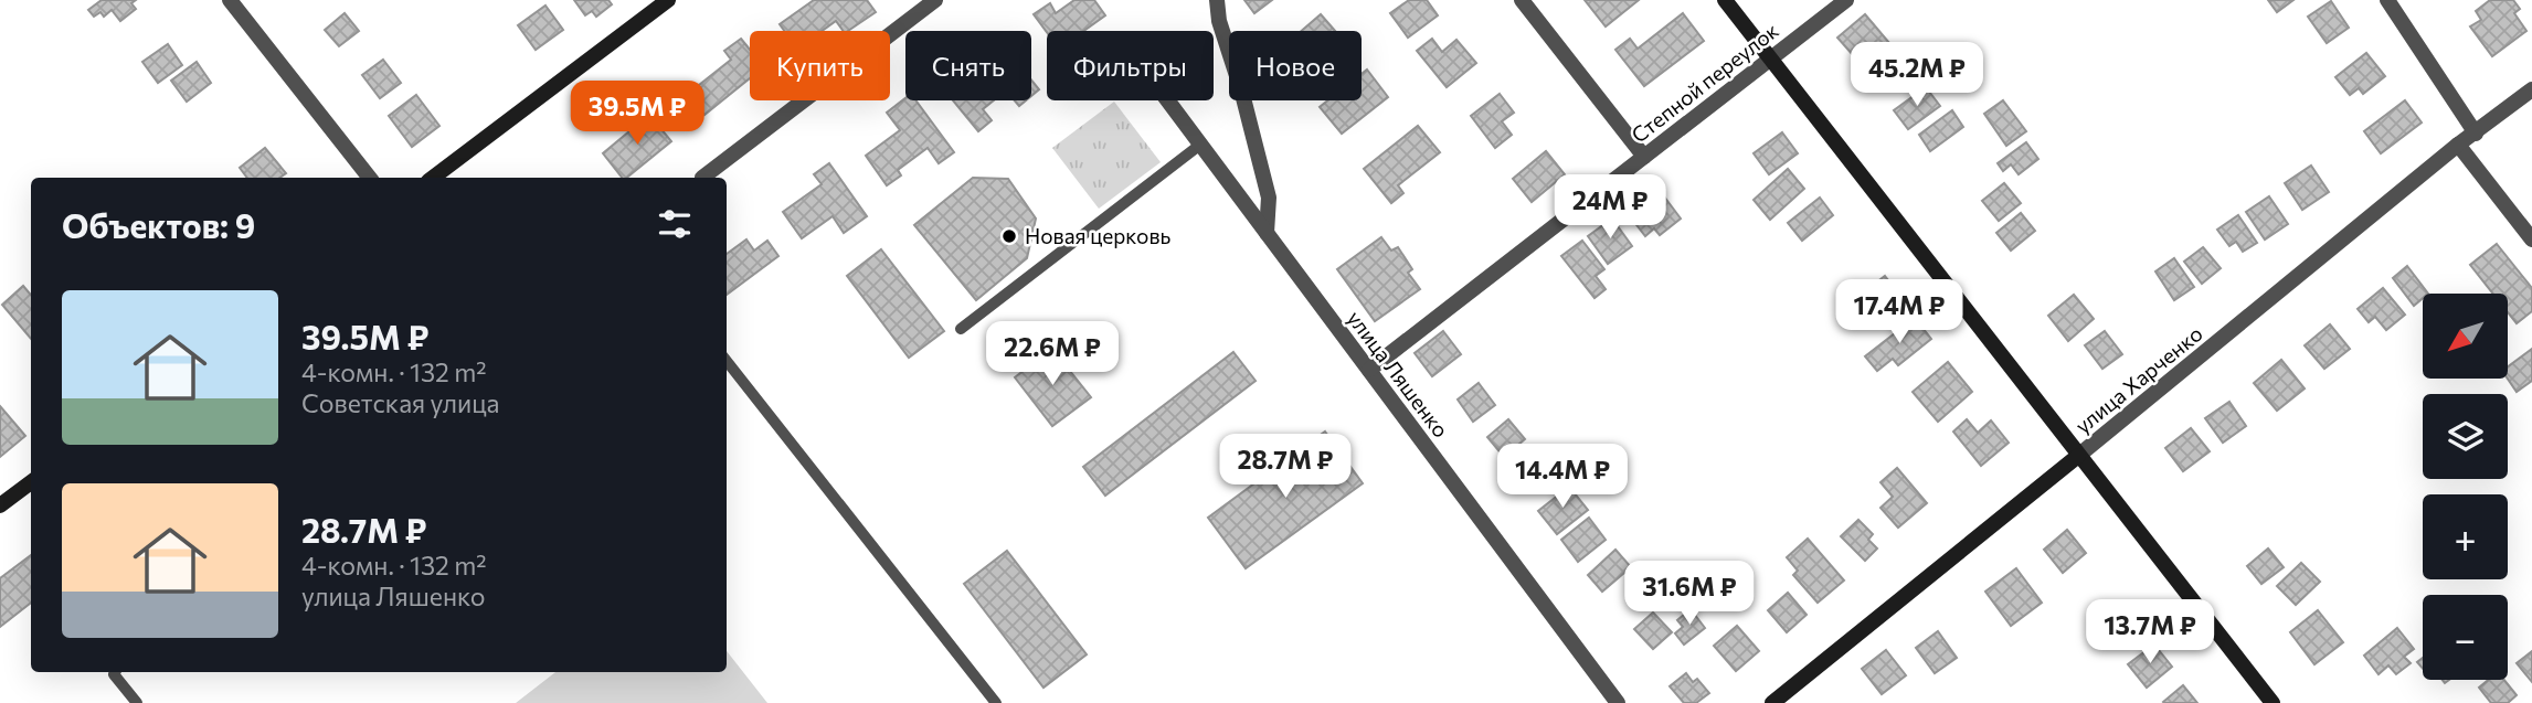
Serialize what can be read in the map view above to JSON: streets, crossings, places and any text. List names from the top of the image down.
{
  "streets": {
    "street": ["Степной переулок", "улица Ляшенко", "улица Харченко"]
  },
  "crossings": [
    ["Степной переулок", "улица Ляшенко"]
  ],
  "places": ["Новая церковь"],
  "north": "bottom left",
  "page": {
    "chip": [
      "Купить",
      "Снять",
      "Фильтры",
      "Новое"
    ],
    "price": [
      "45.2M ₽",
      "39.5M ₽",
      "24M ₽",
      "17.4M ₽",
      "22.6M ₽",
      "28.7M ₽",
      "14.4M ₽",
      "31.6M ₽",
      "13.7M ₽"
    ],
    "heading": "Объектов: 9",
    "list": [
      {
        "name": "39.5M ₽",
        "note": "4-комн. · 132 m² · Советская улица"
      },
      {
        "name": "28.7M ₽",
        "note": "4-комн. · 132 m² · улица Ляшенко"
      }
    ],
    "map_buttons": ["+", "−"]
  }
}
